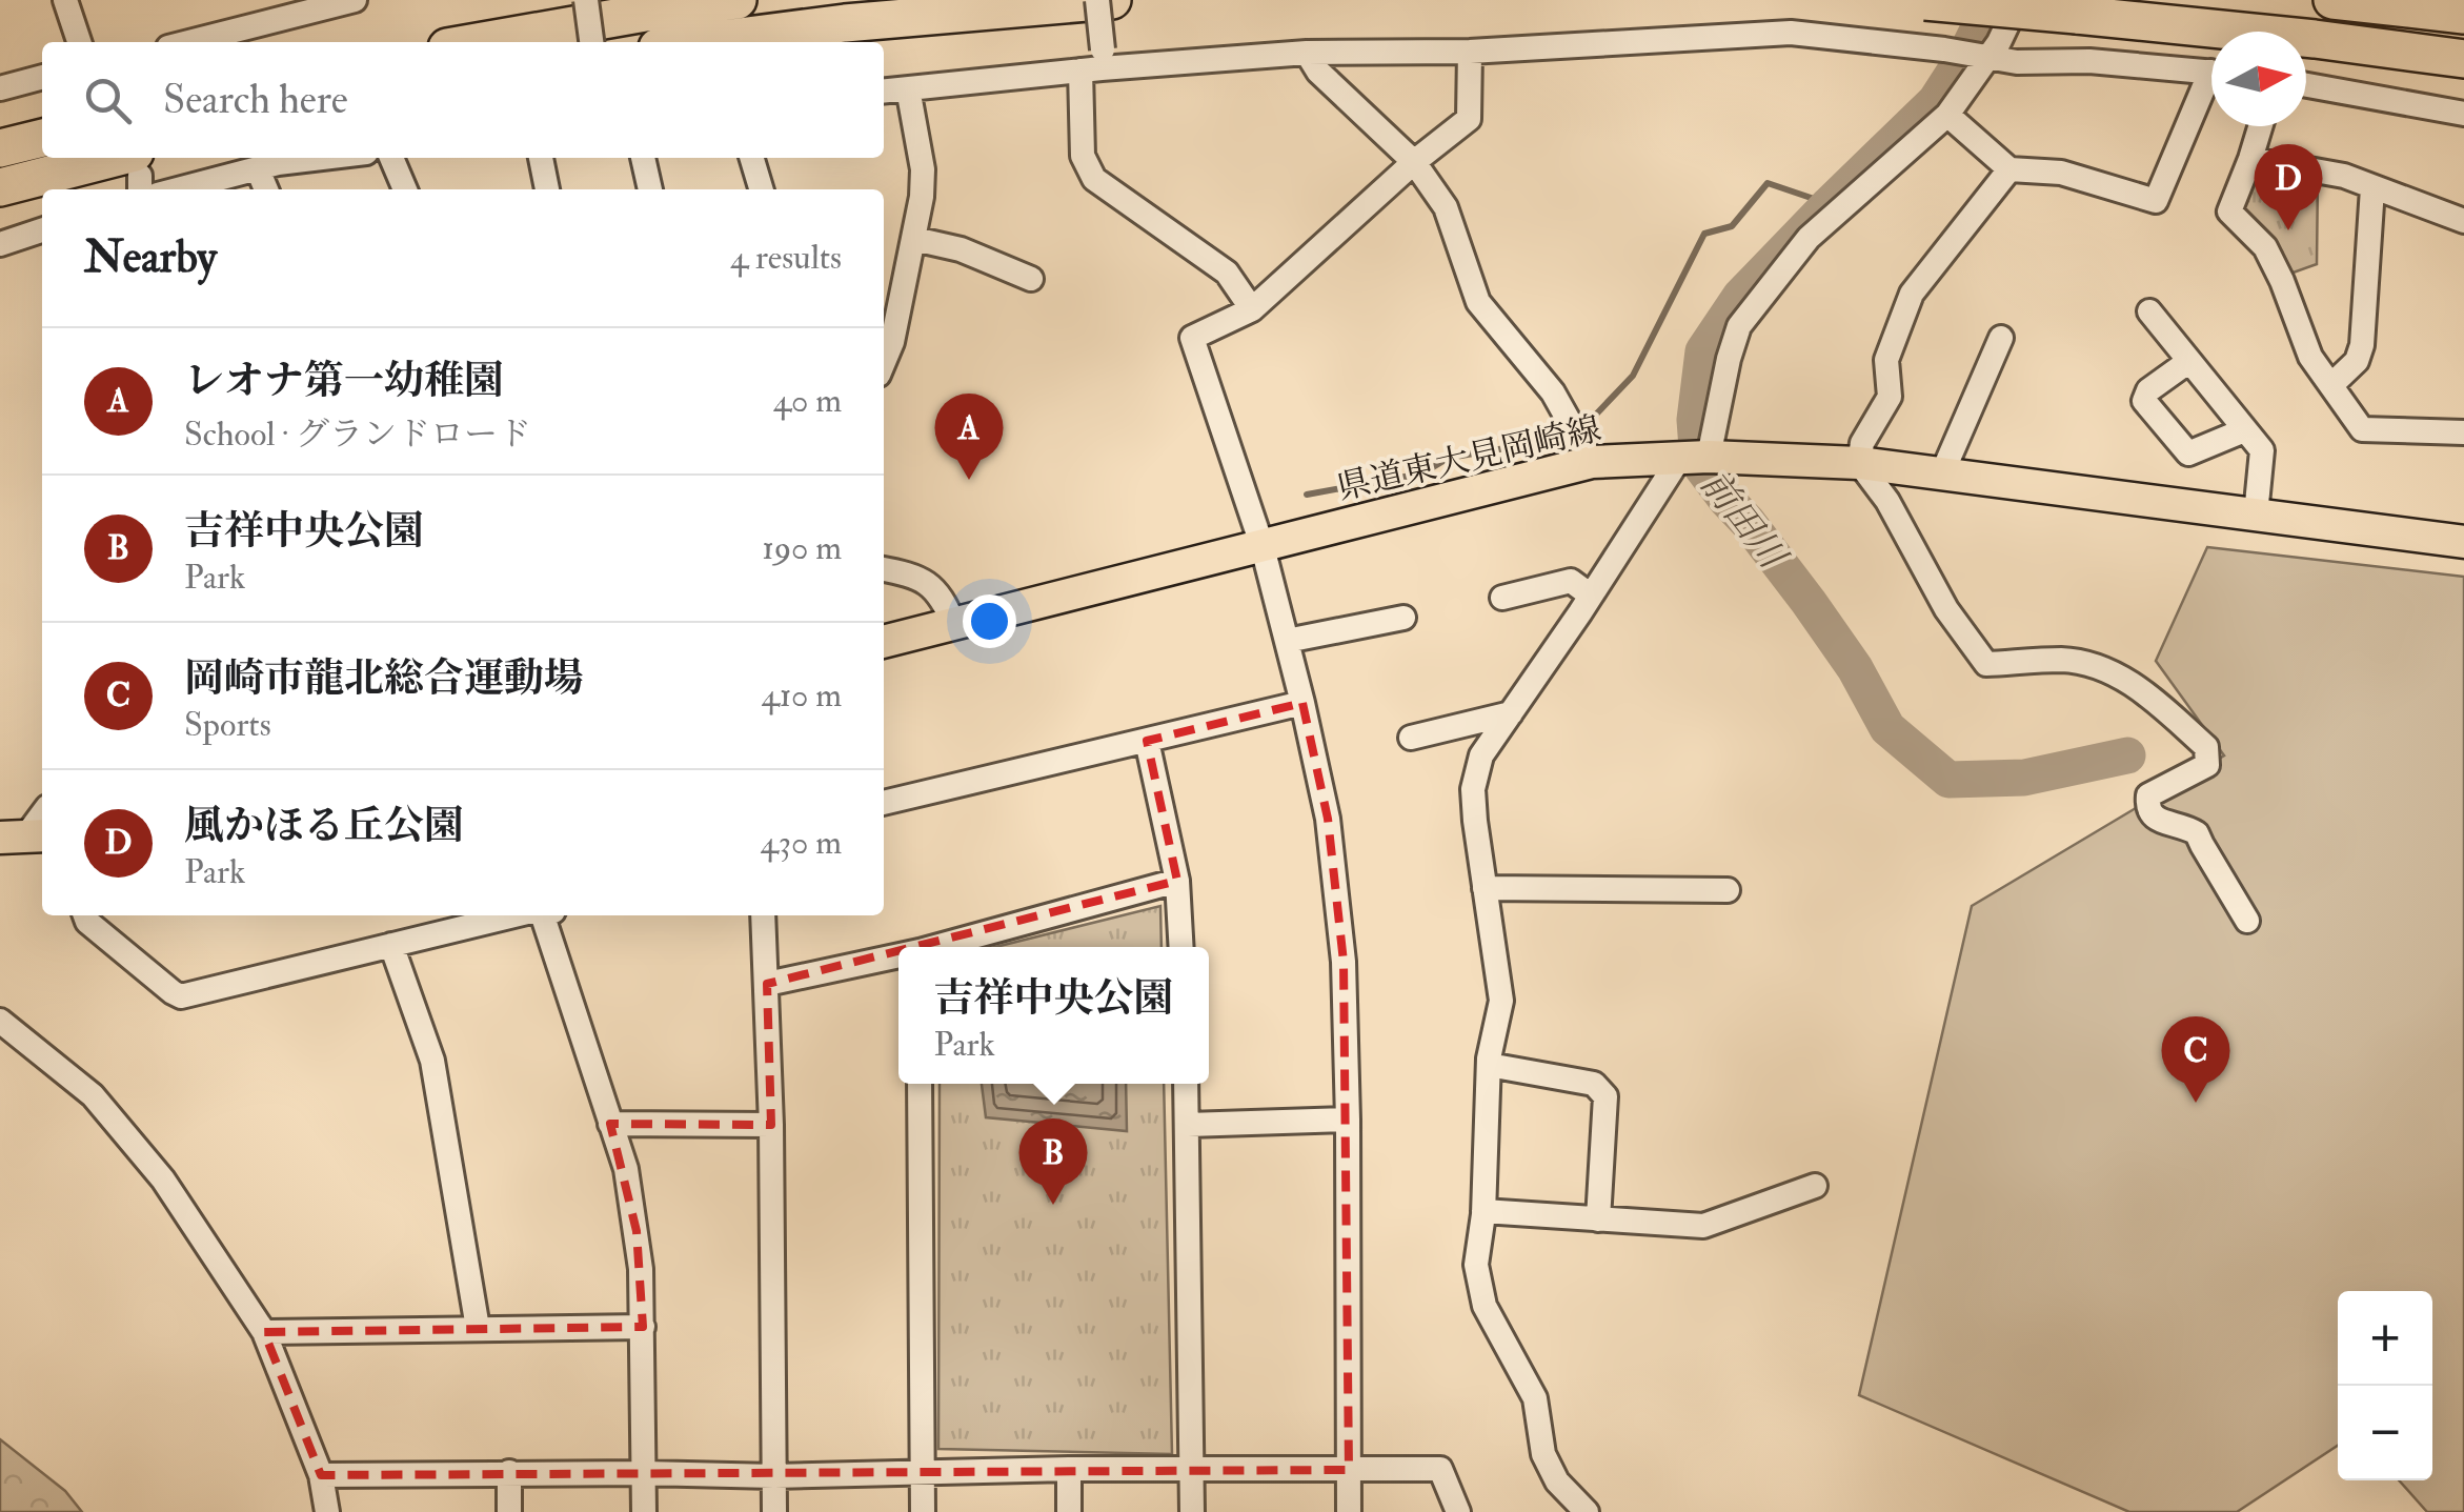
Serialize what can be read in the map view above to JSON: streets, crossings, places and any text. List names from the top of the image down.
{
  "streets": {
    "main road": ["県道東大見岡崎線"]
  },
  "water": ["前田川"],
  "north": "right",
  "page": {
    "search": "Search here",
    "pins": [
      "D",
      "A",
      "C",
      "B"
    ],
    "heading": ["Nearby", "4 results"],
    "list": [
      {
        "mark": "A",
        "name": "レオナ第一幼稚園",
        "note": "School · グランドロード",
        "value": "40 m"
      },
      {
        "mark": "B",
        "name": "吉祥中央公園",
        "note": "Park",
        "value": "190 m"
      },
      {
        "mark": "C",
        "name": "岡崎市龍北総合運動場",
        "note": "Sports",
        "value": "410 m"
      },
      {
        "mark": "D",
        "name": "風かほる丘公園",
        "note": "Park",
        "value": "430 m"
      }
    ],
    "popup": ["吉祥中央公園", "Park"],
    "map_buttons": ["+", "−"]
  }
}
